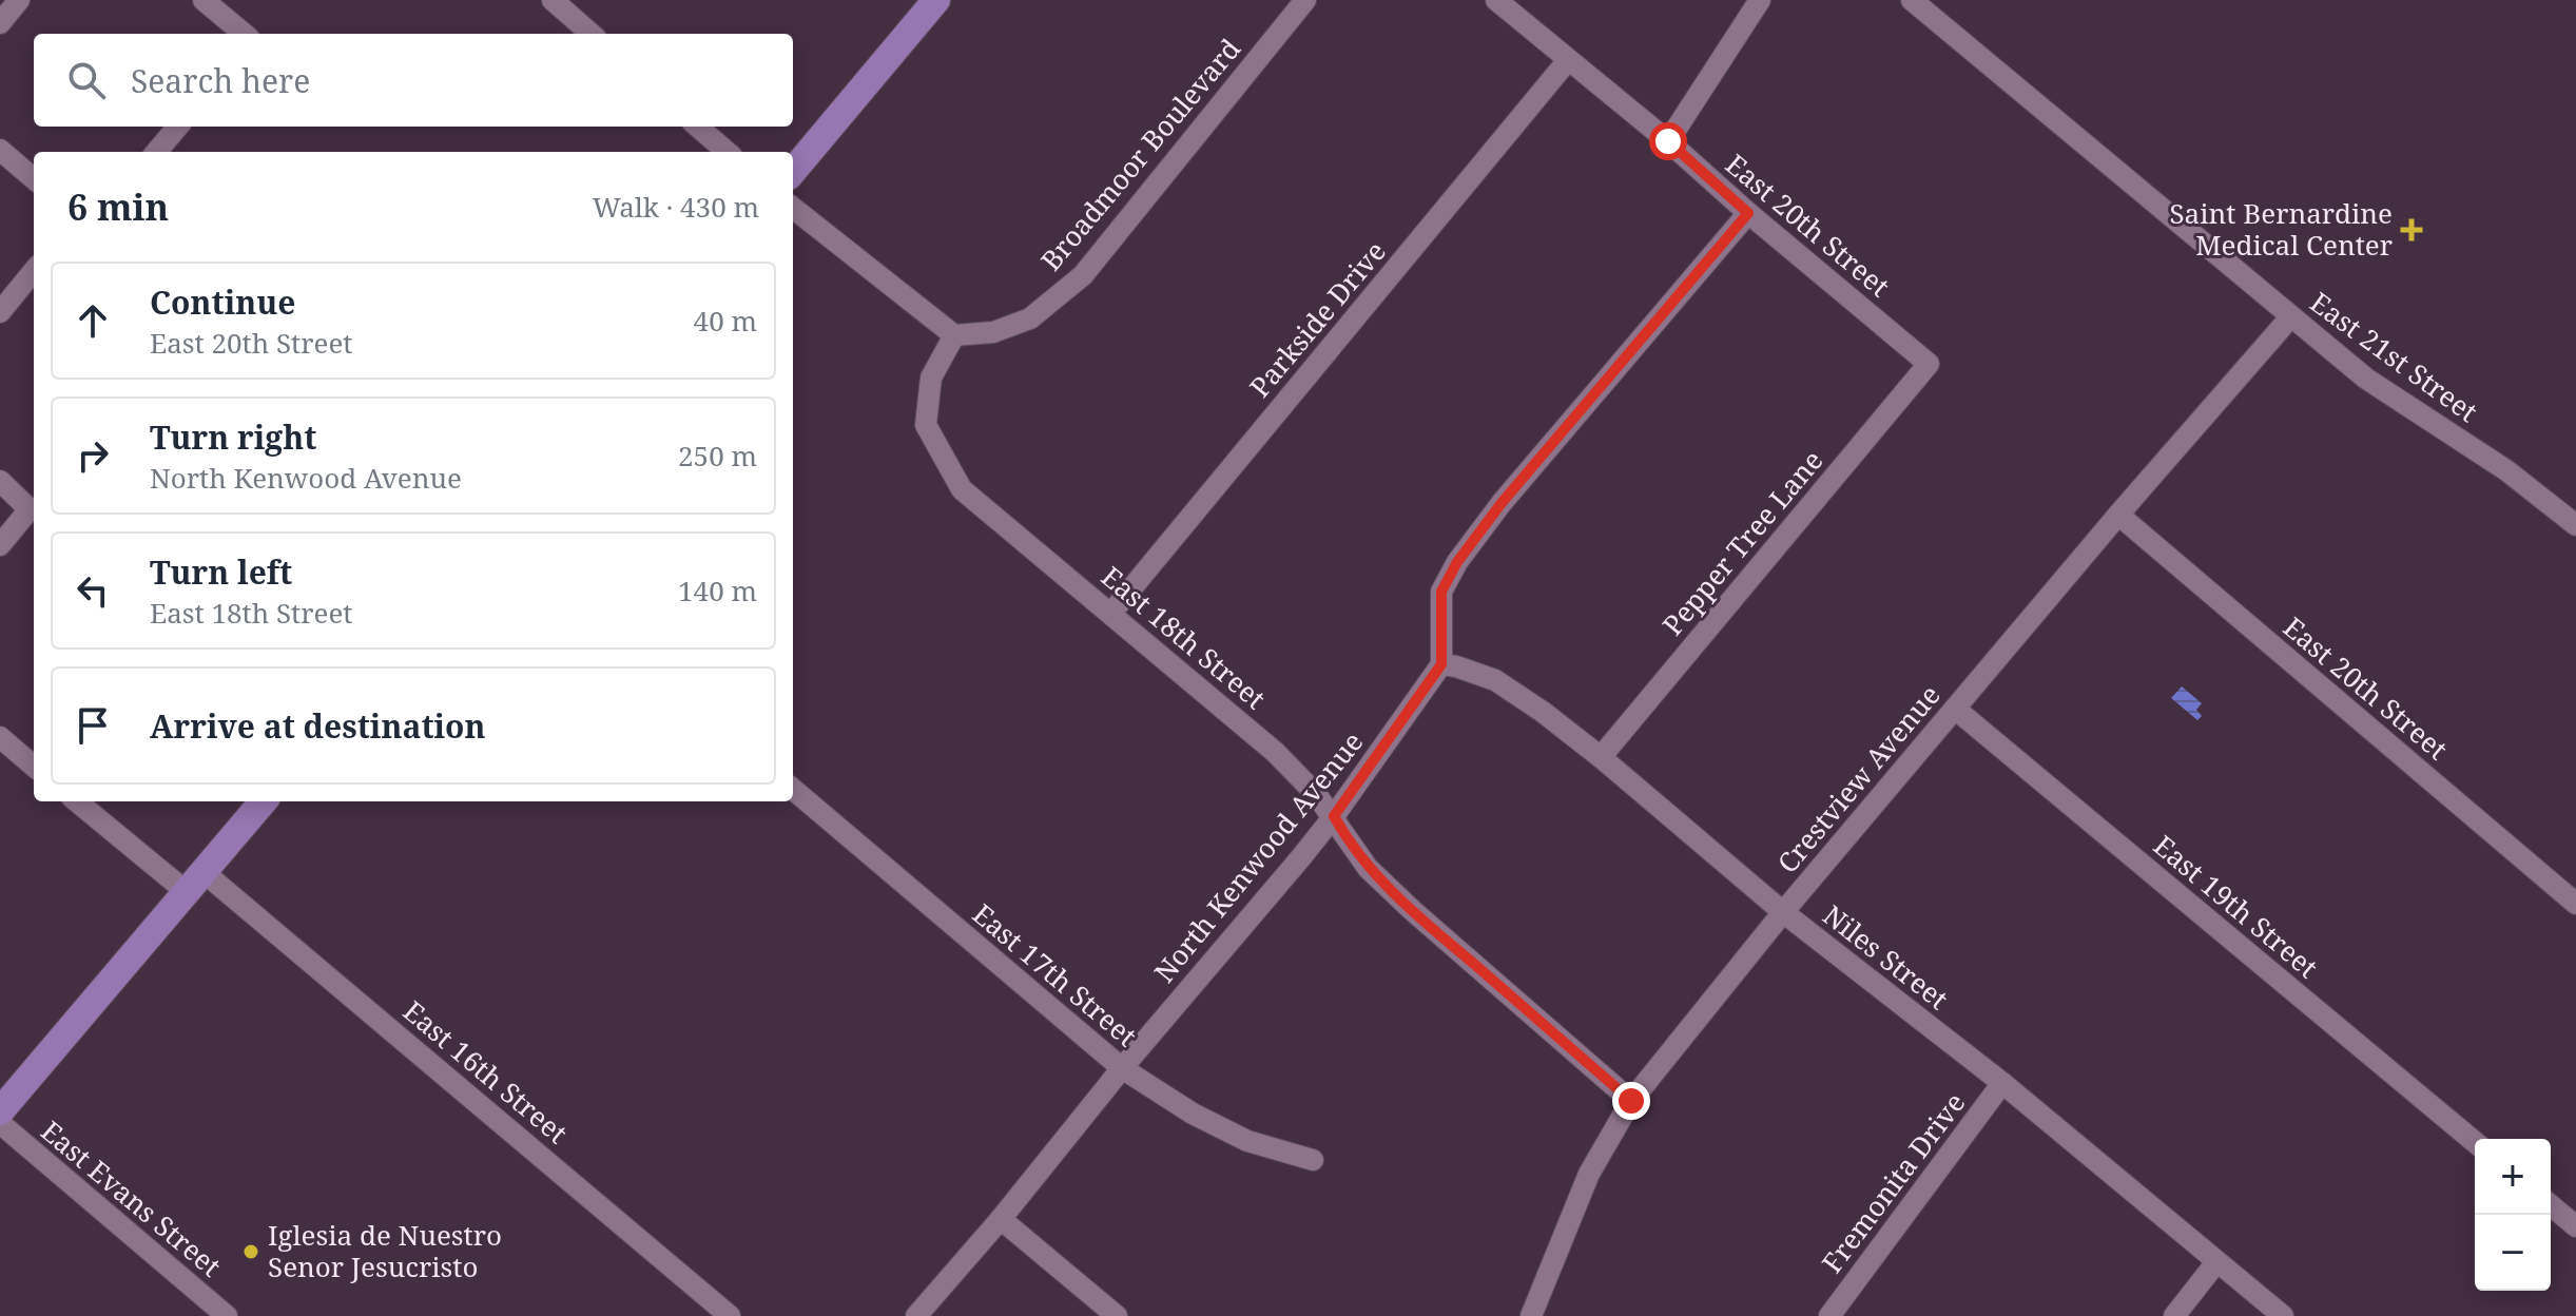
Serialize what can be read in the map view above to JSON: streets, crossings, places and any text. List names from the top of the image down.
{
  "streets": {
    "street": [
      "Broadmoor Boulevard",
      "East 20th Street",
      "Parkside Drive",
      "East 21st Street",
      "Pepper Tree Lane",
      "East 18th Street",
      "Crestview Avenue",
      "North Kenwood Avenue",
      "East 19th Street",
      "Niles Street",
      "East 17th Street",
      "East 16th Street",
      "Fremonita Drive",
      "East Evans Street"
    ]
  },
  "crossings": [
    ["Broadmoor Boulevard", "East 18th Street"],
    ["East 20th Street", "Parkside Drive"],
    ["East 20th Street", "Pepper Tree Lane"],
    ["East 20th Street", "Crestview Avenue"],
    ["Parkside Drive", "East 18th Street"],
    ["East 21st Street", "Crestview Avenue"],
    ["Pepper Tree Lane", "Niles Street"],
    ["East 18th Street", "Crestview Avenue"],
    ["East 18th Street", "North Kenwood Avenue"],
    ["Crestview Avenue", "East 19th Street"],
    ["Crestview Avenue", "Niles Street"],
    ["North Kenwood Avenue", "Niles Street"],
    ["North Kenwood Avenue", "East 17th Street"],
    ["Niles Street", "Fremonita Drive"]
  ],
  "places": {
    "health": ["Saint Bernardine Medical Center"],
    "other": ["Iglesia de Nuestro Senor Jesucristo"]
  },
  "page": {
    "search": "Search here",
    "heading": ["6 min", "Walk · 430 m"],
    "list": [
      ["Continue", "East 20th Street", "40 m"],
      ["Turn right", "North Kenwood Avenue", "250 m"],
      ["Turn left", "East 18th Street", "140 m"],
      "Arrive at destination"
    ],
    "map_buttons": ["+", "−"]
  }
}
